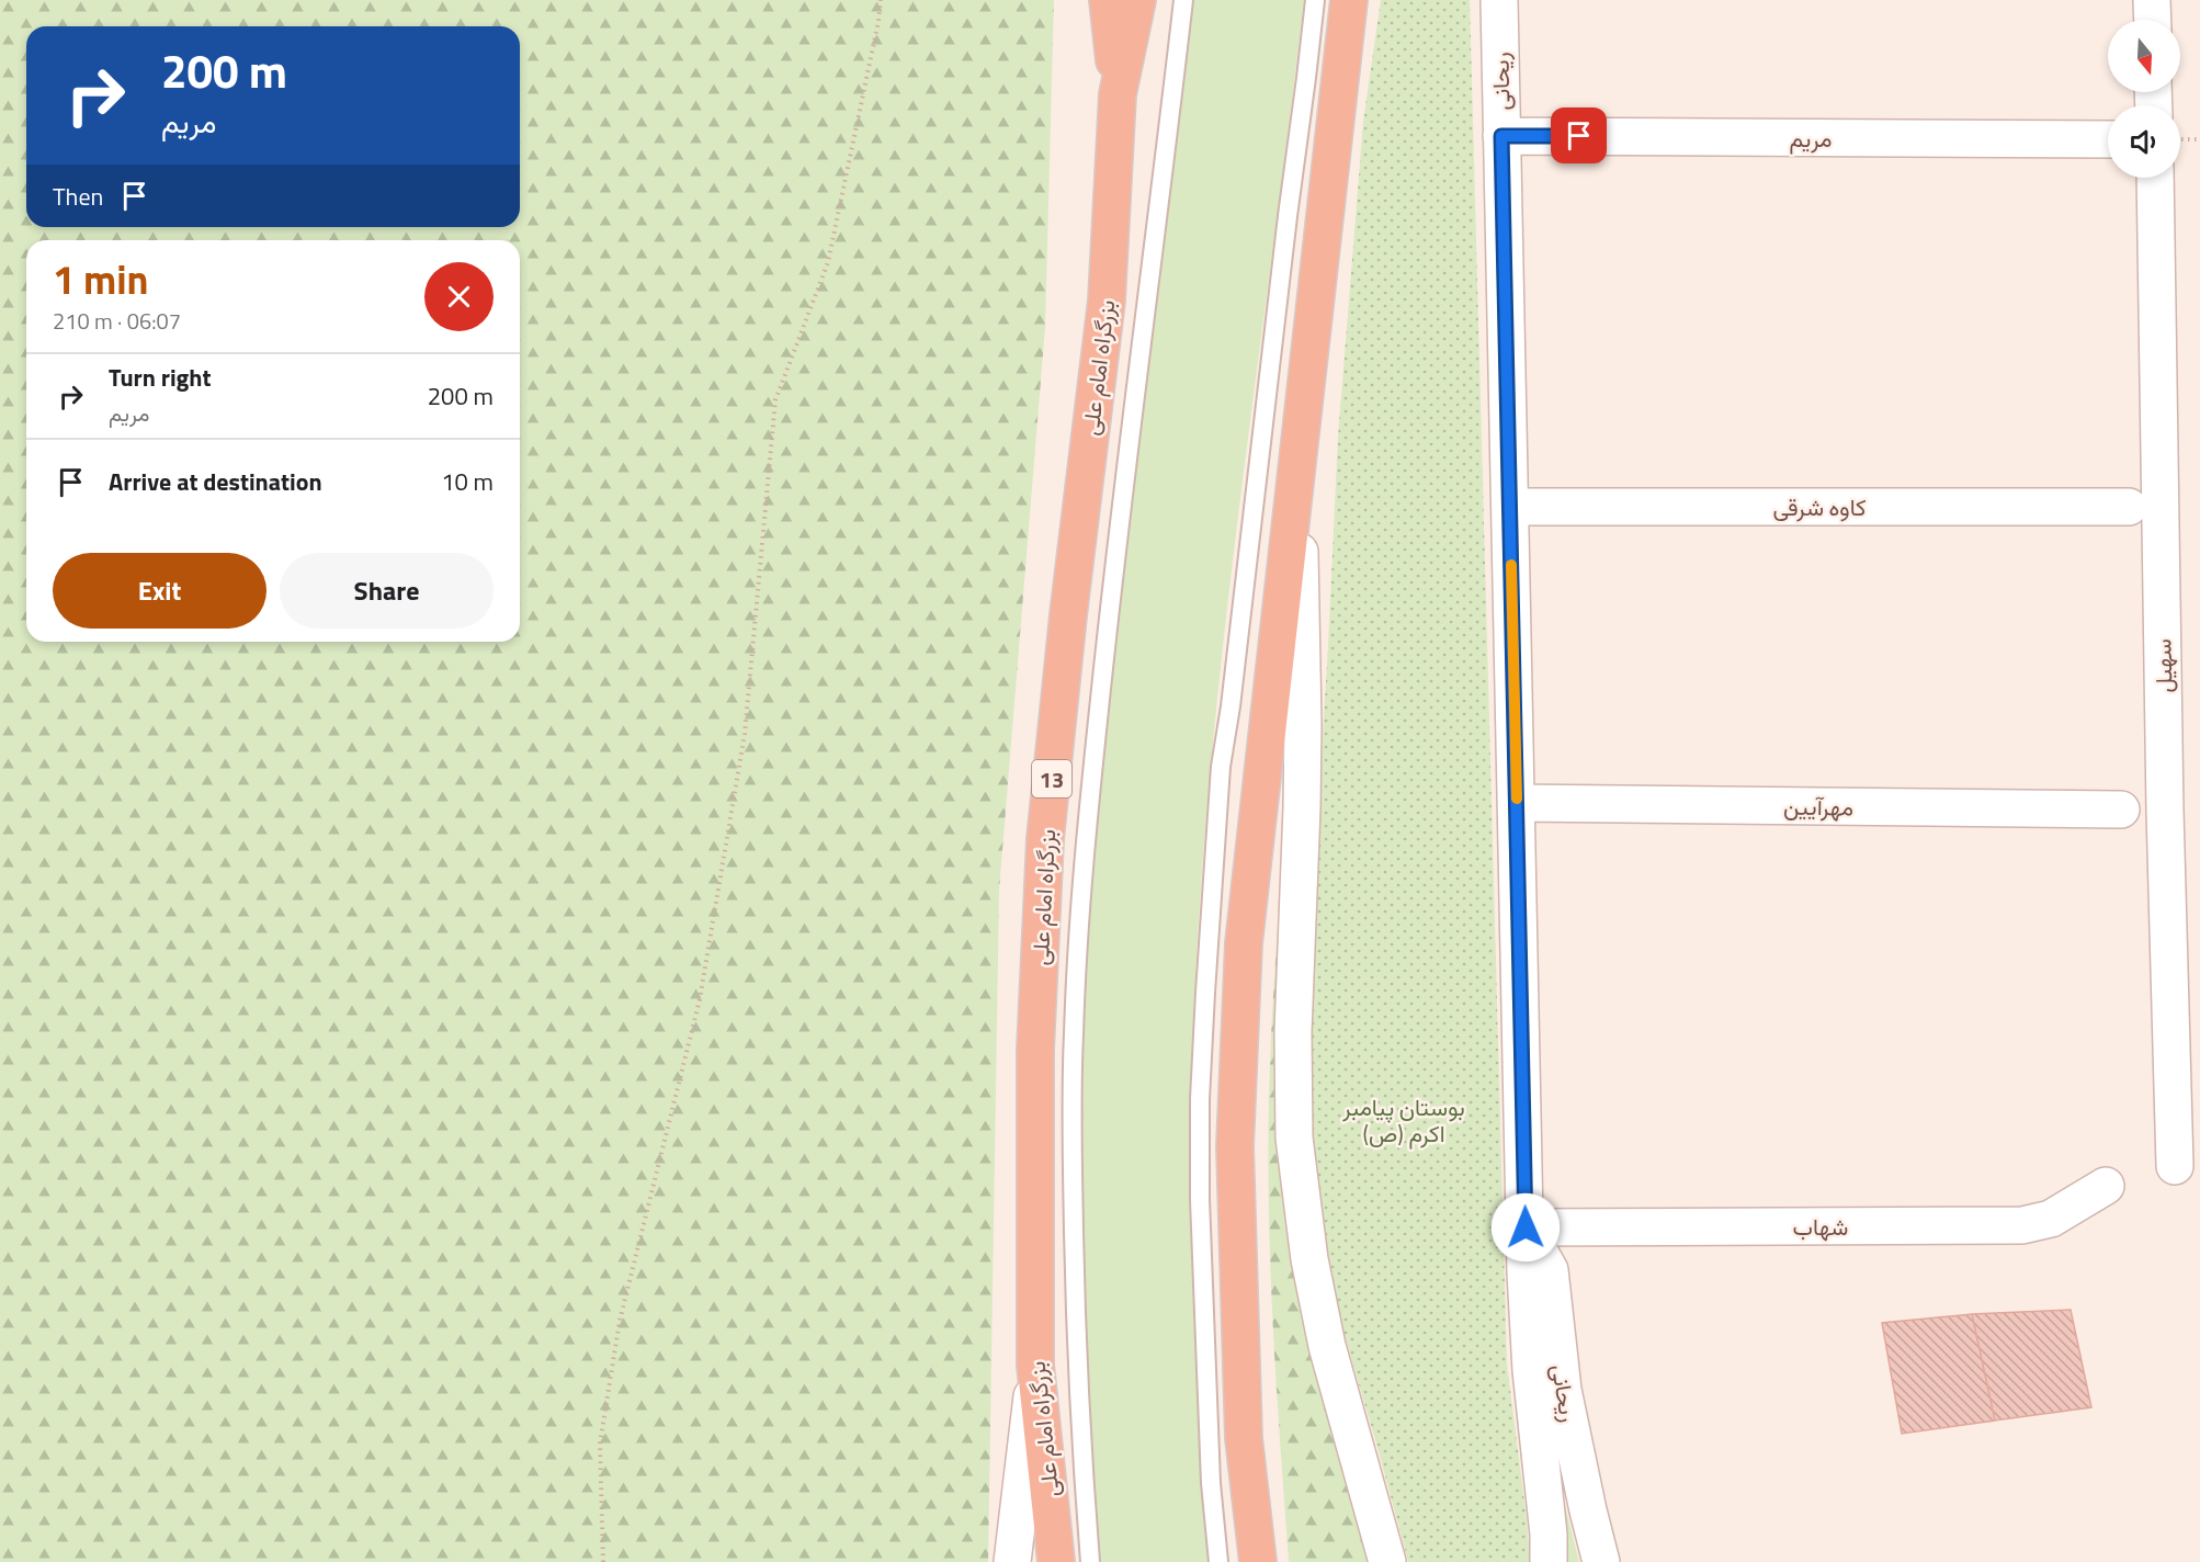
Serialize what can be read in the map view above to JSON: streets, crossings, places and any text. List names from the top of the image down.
{
  "streets": {
    "highway": ["بزرگراه امام علی", "13"],
    "street": [
      "ریحانی",
      "مریم",
      "کاوه شرقی",
      "سهیل",
      "مهرآیین",
      "شهاب"
    ]
  },
  "crossings": [
    ["ریحانی", "مریم"],
    ["ریحانی", "کاوه شرقی"],
    ["ریحانی", "مهرآیین"],
    ["ریحانی", "شهاب"]
  ],
  "parks": ["بوستان پیامبر اکرم (ص)"],
  "north": "bottom",
  "page": {
    "turn": ["200 m", "مریم"],
    "then": "Then",
    "heading": ["1 min", "210 m · 06:07"],
    "list": [
      {
        "name": "Turn right",
        "note": "مریم",
        "value": "200 m"
      },
      {
        "name": "Arrive at destination",
        "value": "10 m"
      }
    ],
    "buttons": ["Exit", "Share"]
  }
}
